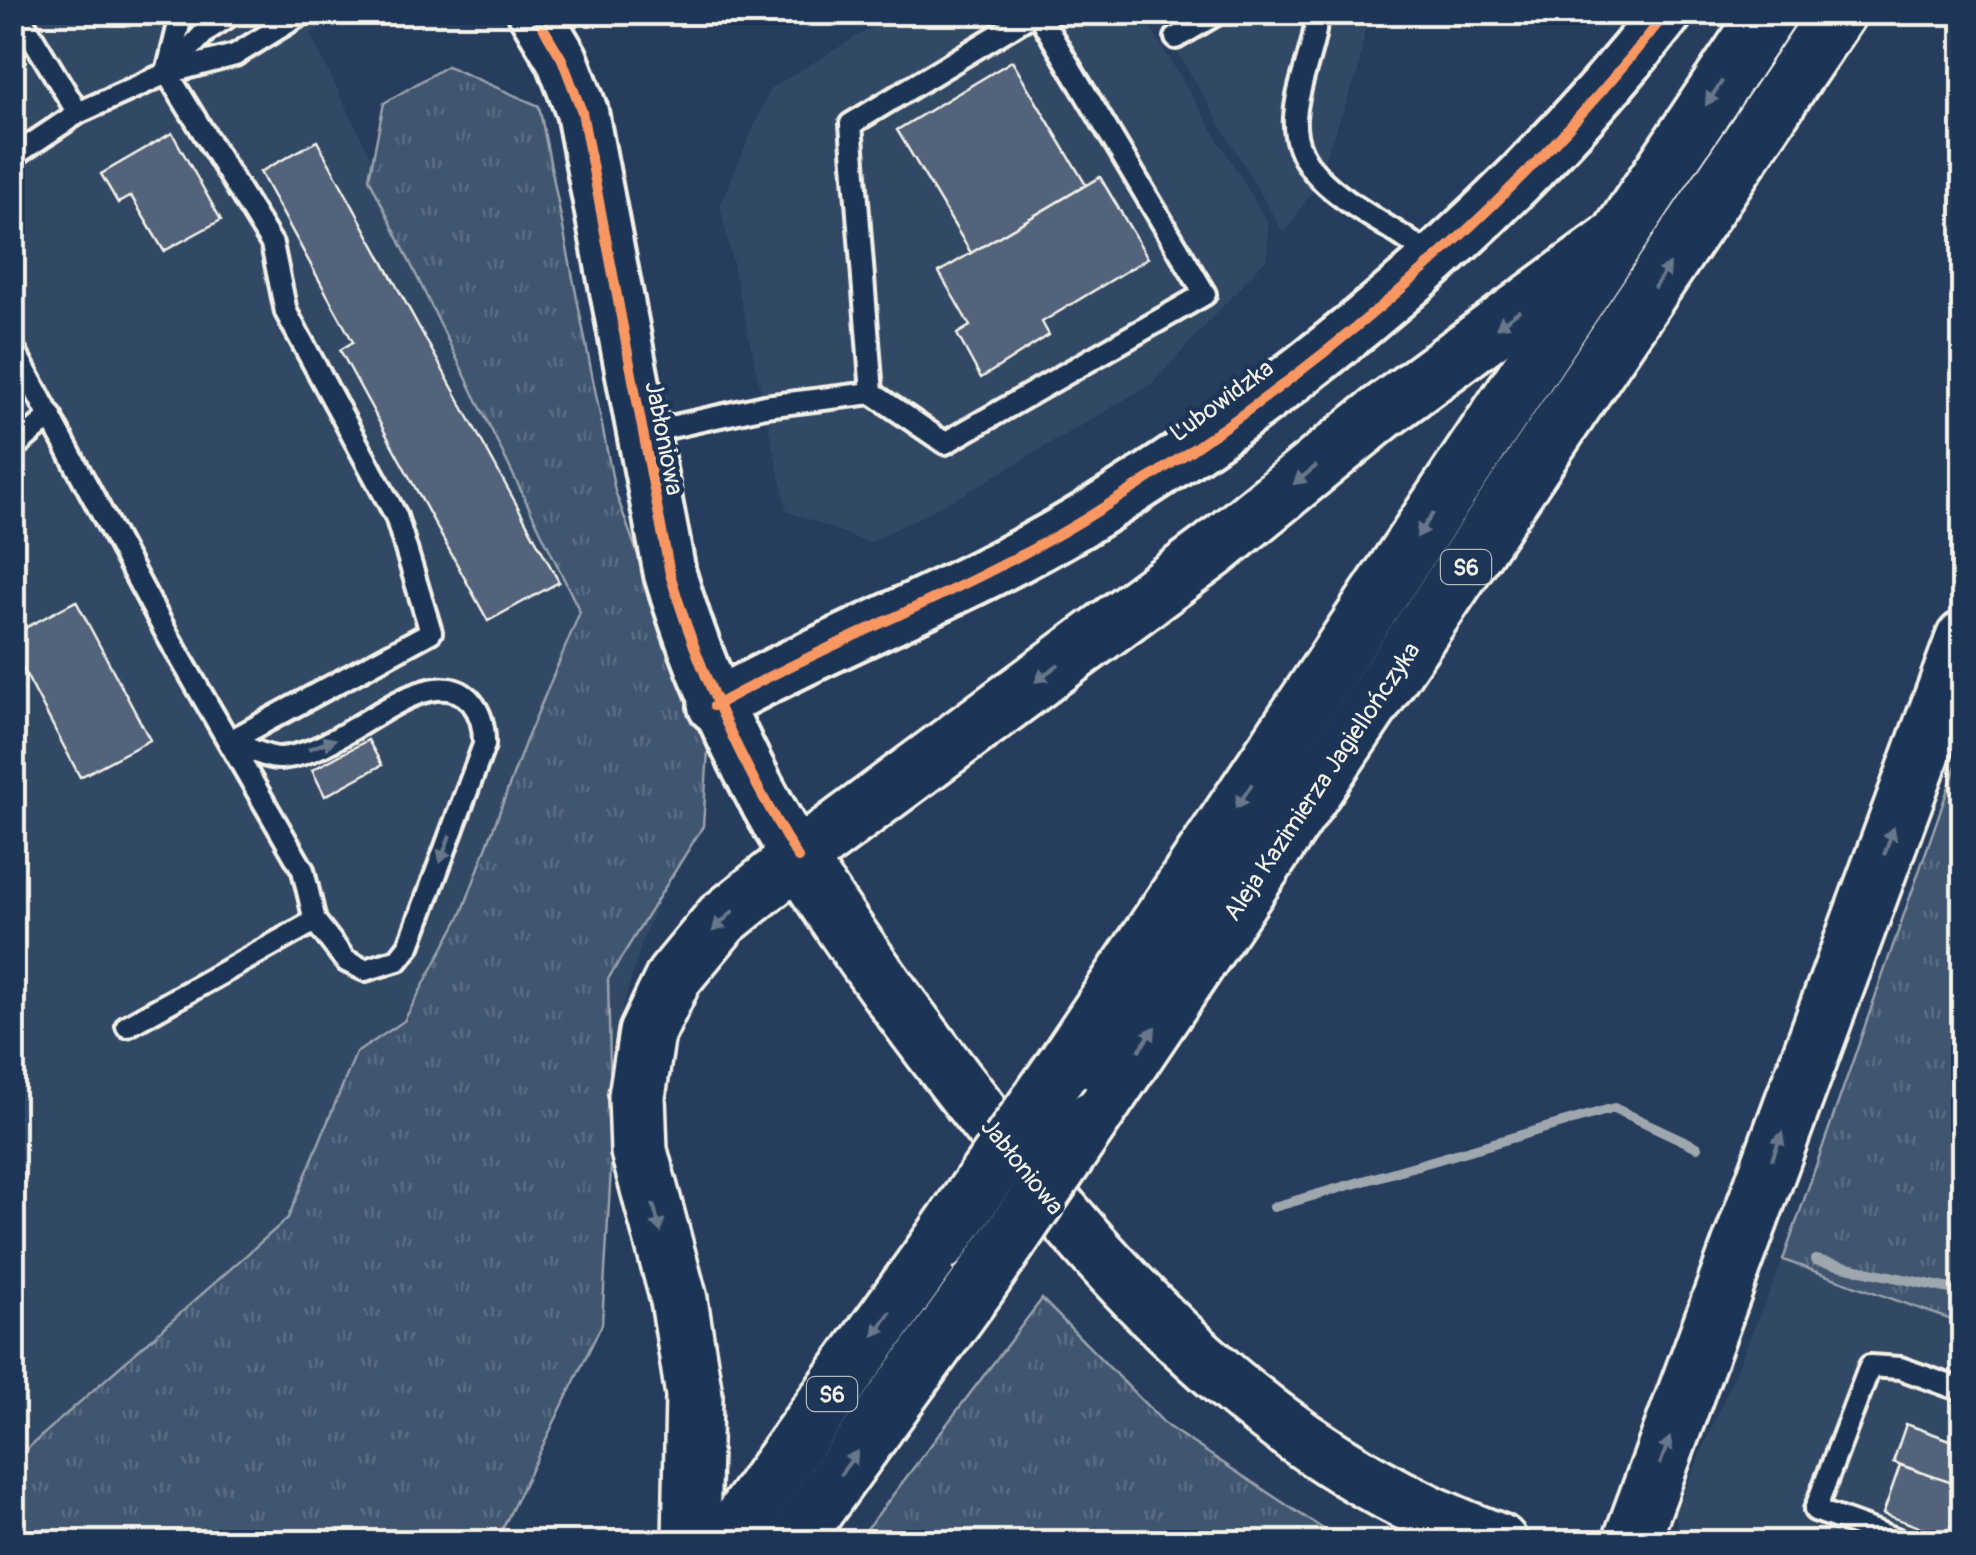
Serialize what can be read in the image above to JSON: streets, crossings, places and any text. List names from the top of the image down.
{
  "streets": {
    "main road": ["Jabłoniowa", "S6", "Aleja Kazimierza Jagiellończyka"],
    "street": ["Lubowidzka"]
  },
  "crossings": [
    ["Lubowidzka", "Jabłoniowa"]
  ]
}
